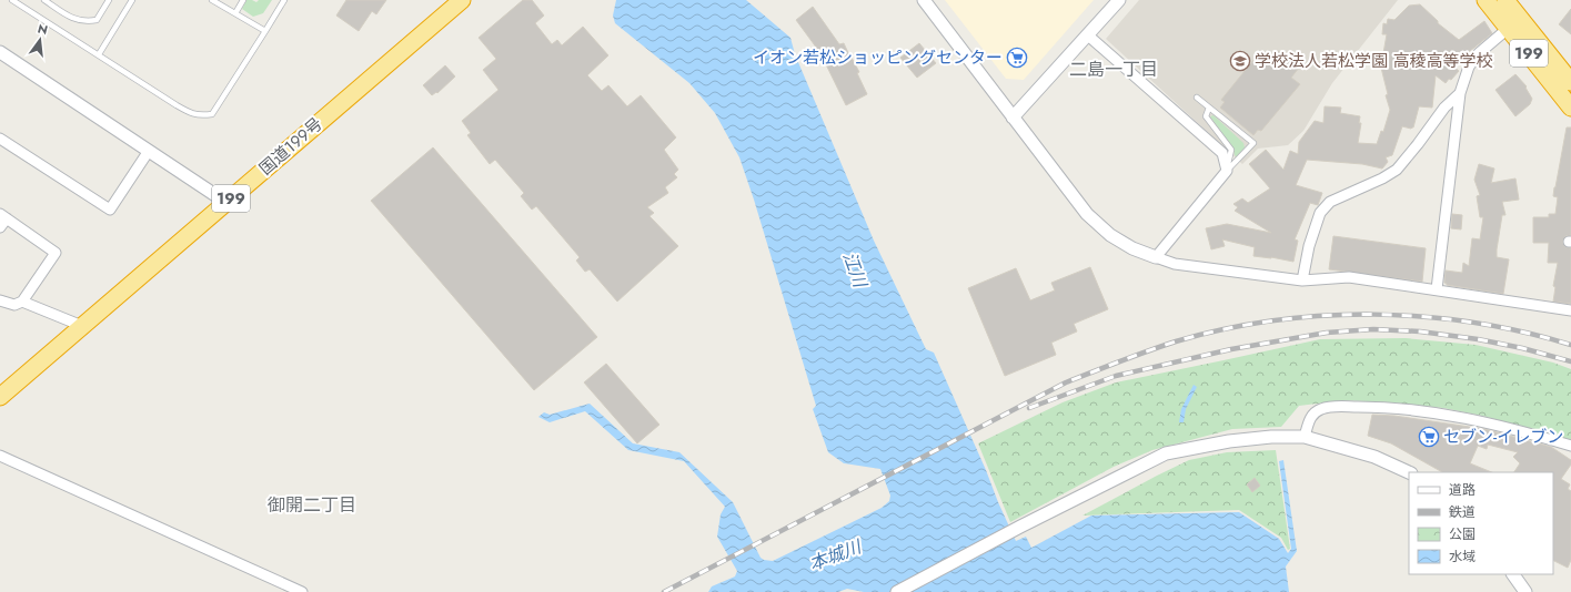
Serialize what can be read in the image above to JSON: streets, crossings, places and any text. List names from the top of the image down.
{
  "streets": {
    "highway": ["199", "国道199号"]
  },
  "districts": ["二島一丁目", "御開二丁目"],
  "water": ["江川", "本城川"],
  "places": {
    "supermarket": ["イオン若松ショッピングセンター", "セブン-イレブン"],
    "school or university": ["学校法人若松学園 高稜高等学校"]
  },
  "legend": [
    "道路",
    "鉄道",
    "公園",
    "水域"
  ],
  "north": "top"
}
